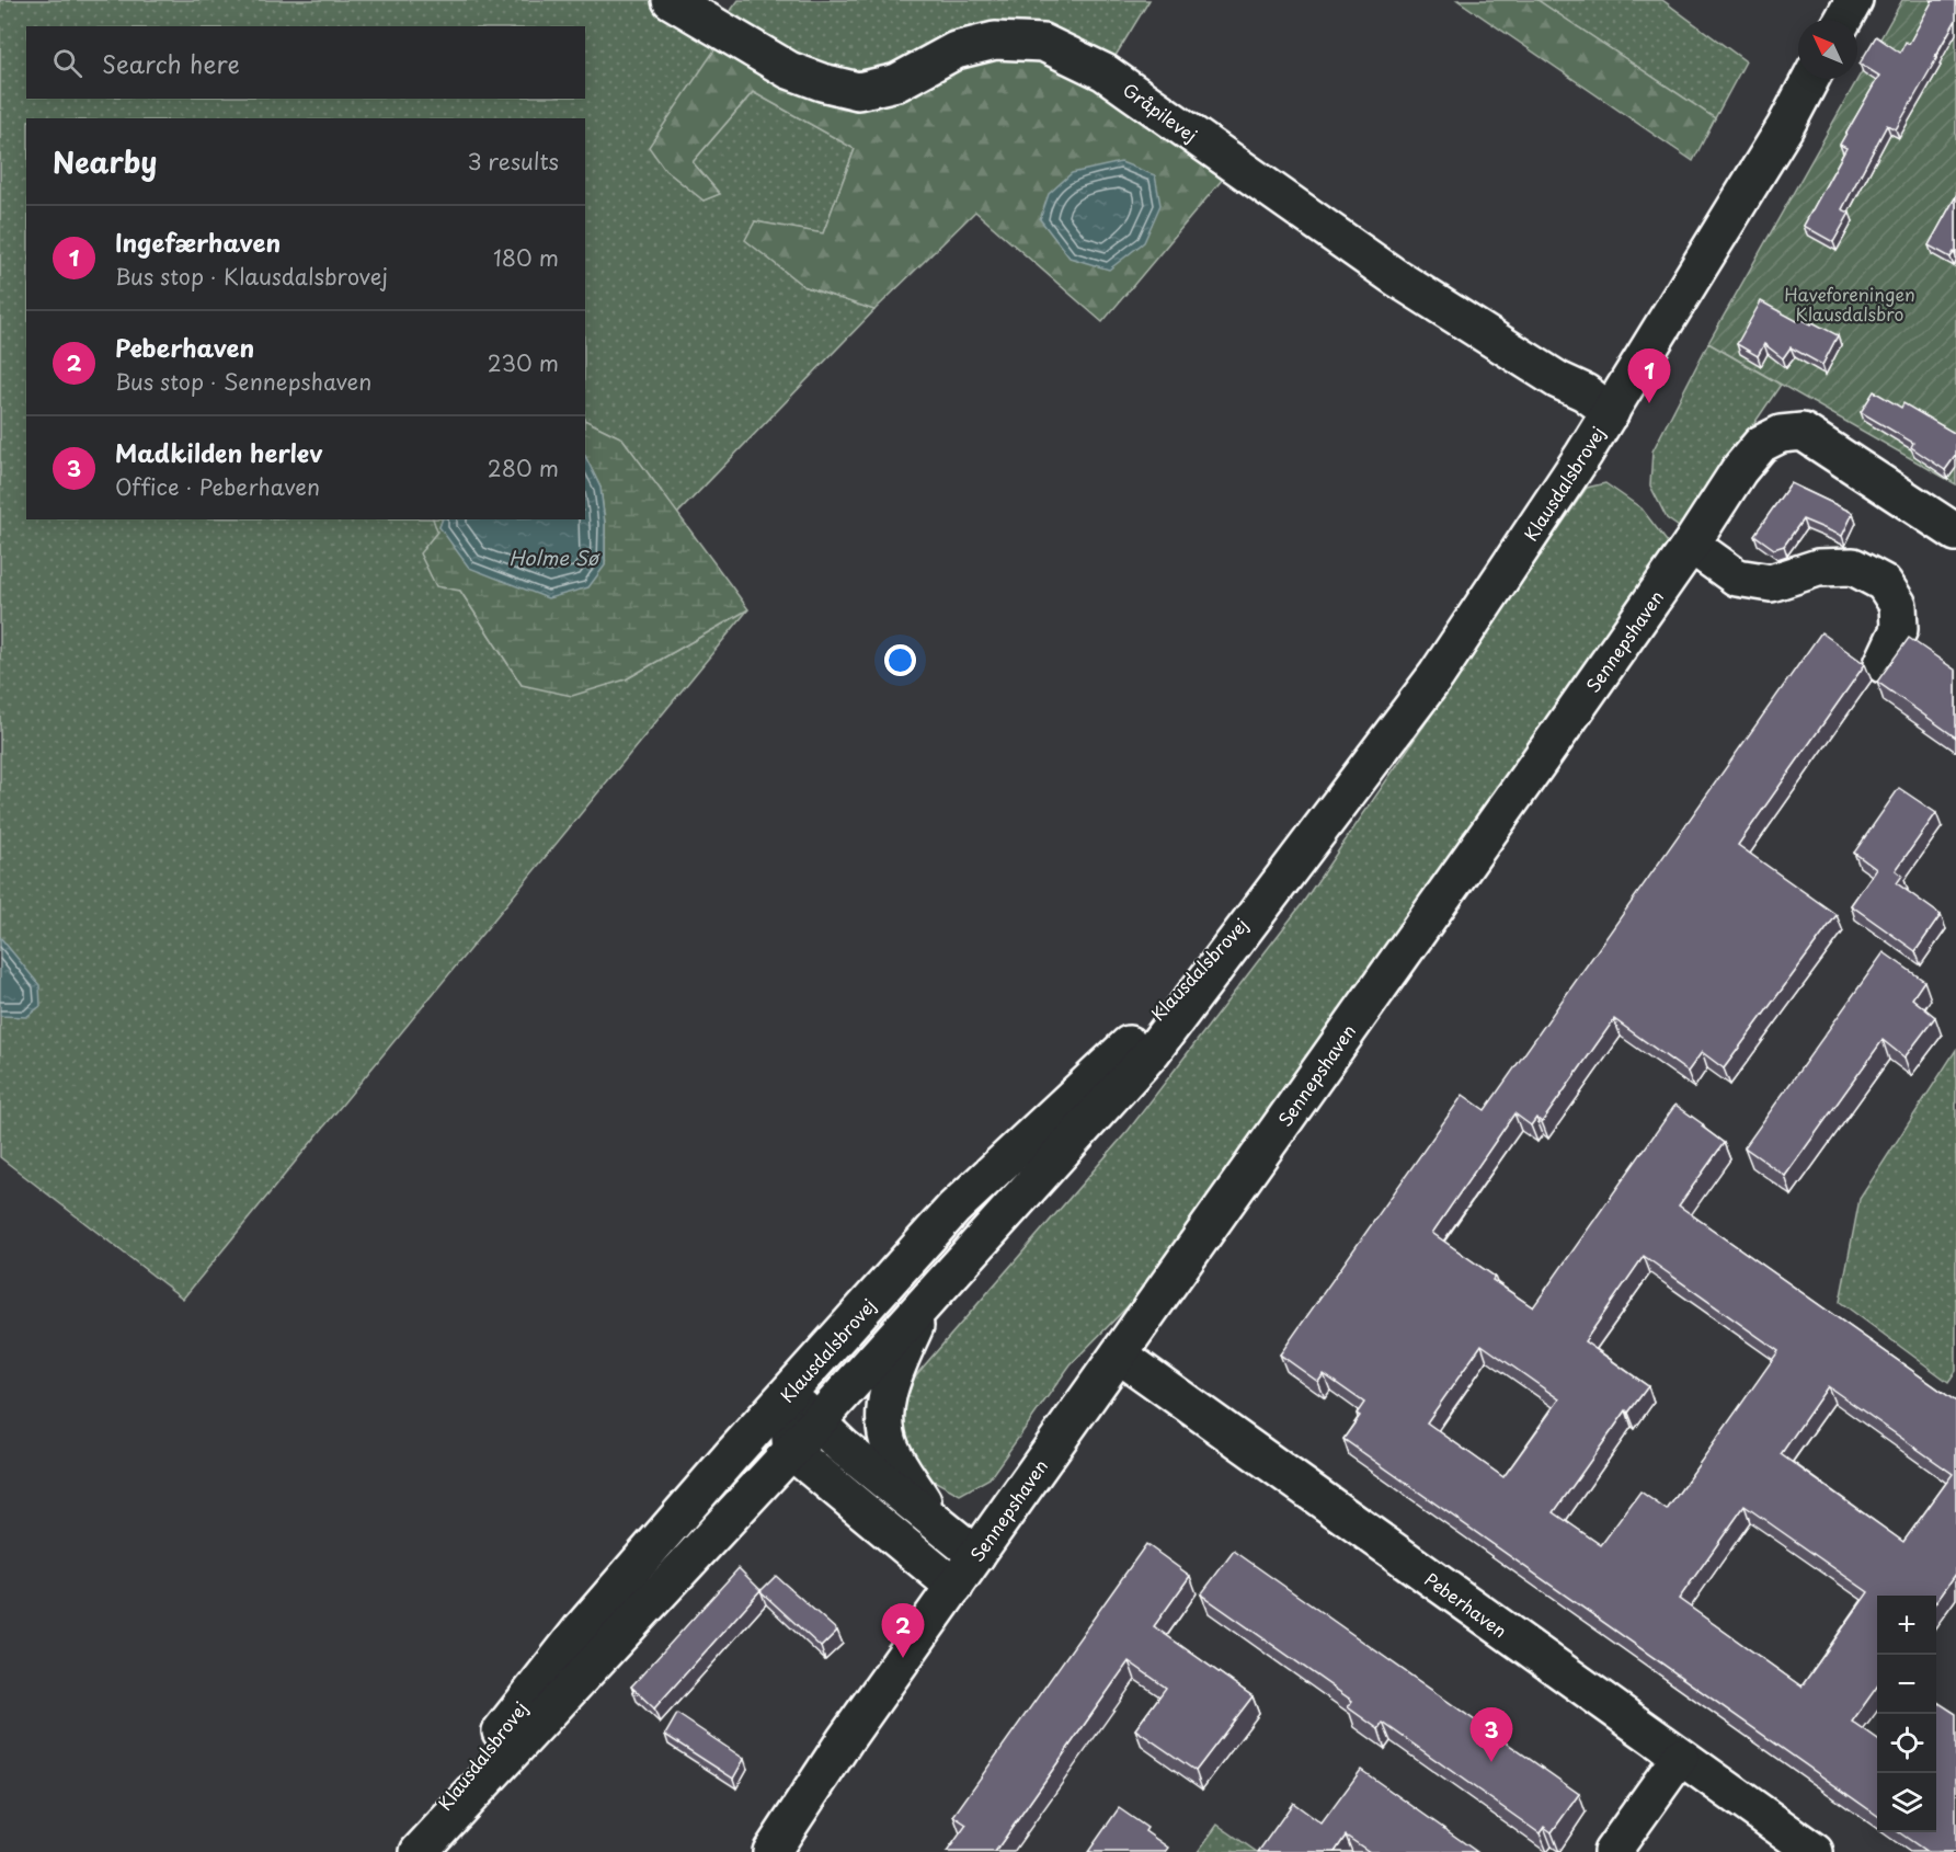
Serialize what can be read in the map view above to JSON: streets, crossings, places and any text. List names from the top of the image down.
{
  "streets": {
    "street": [
      "Gråpilevej",
      "Klausdalsbrovej",
      "Sennepshaven",
      "Peberhaven"
    ]
  },
  "crossings": [
    ["Gråpilevej", "Klausdalsbrovej"],
    ["Sennepshaven", "Peberhaven"]
  ],
  "water": ["Holme Sø"],
  "parks": ["Haveforeningen Klausdalsbro"],
  "north": "top left",
  "page": {
    "search": "Search here",
    "heading": ["Nearby", "3 results"],
    "list": [
      {
        "mark": "1",
        "name": "Ingefærhaven",
        "note": "Bus stop · Klausdalsbrovej",
        "value": "180 m"
      },
      {
        "mark": "2",
        "name": "Peberhaven",
        "note": "Bus stop · Sennepshaven",
        "value": "230 m"
      },
      {
        "mark": "3",
        "name": "Madkilden herlev",
        "note": "Office · Peberhaven",
        "value": "280 m"
      }
    ],
    "pins": ["1", "2", "3"],
    "map_buttons": ["+", "−"]
  }
}
